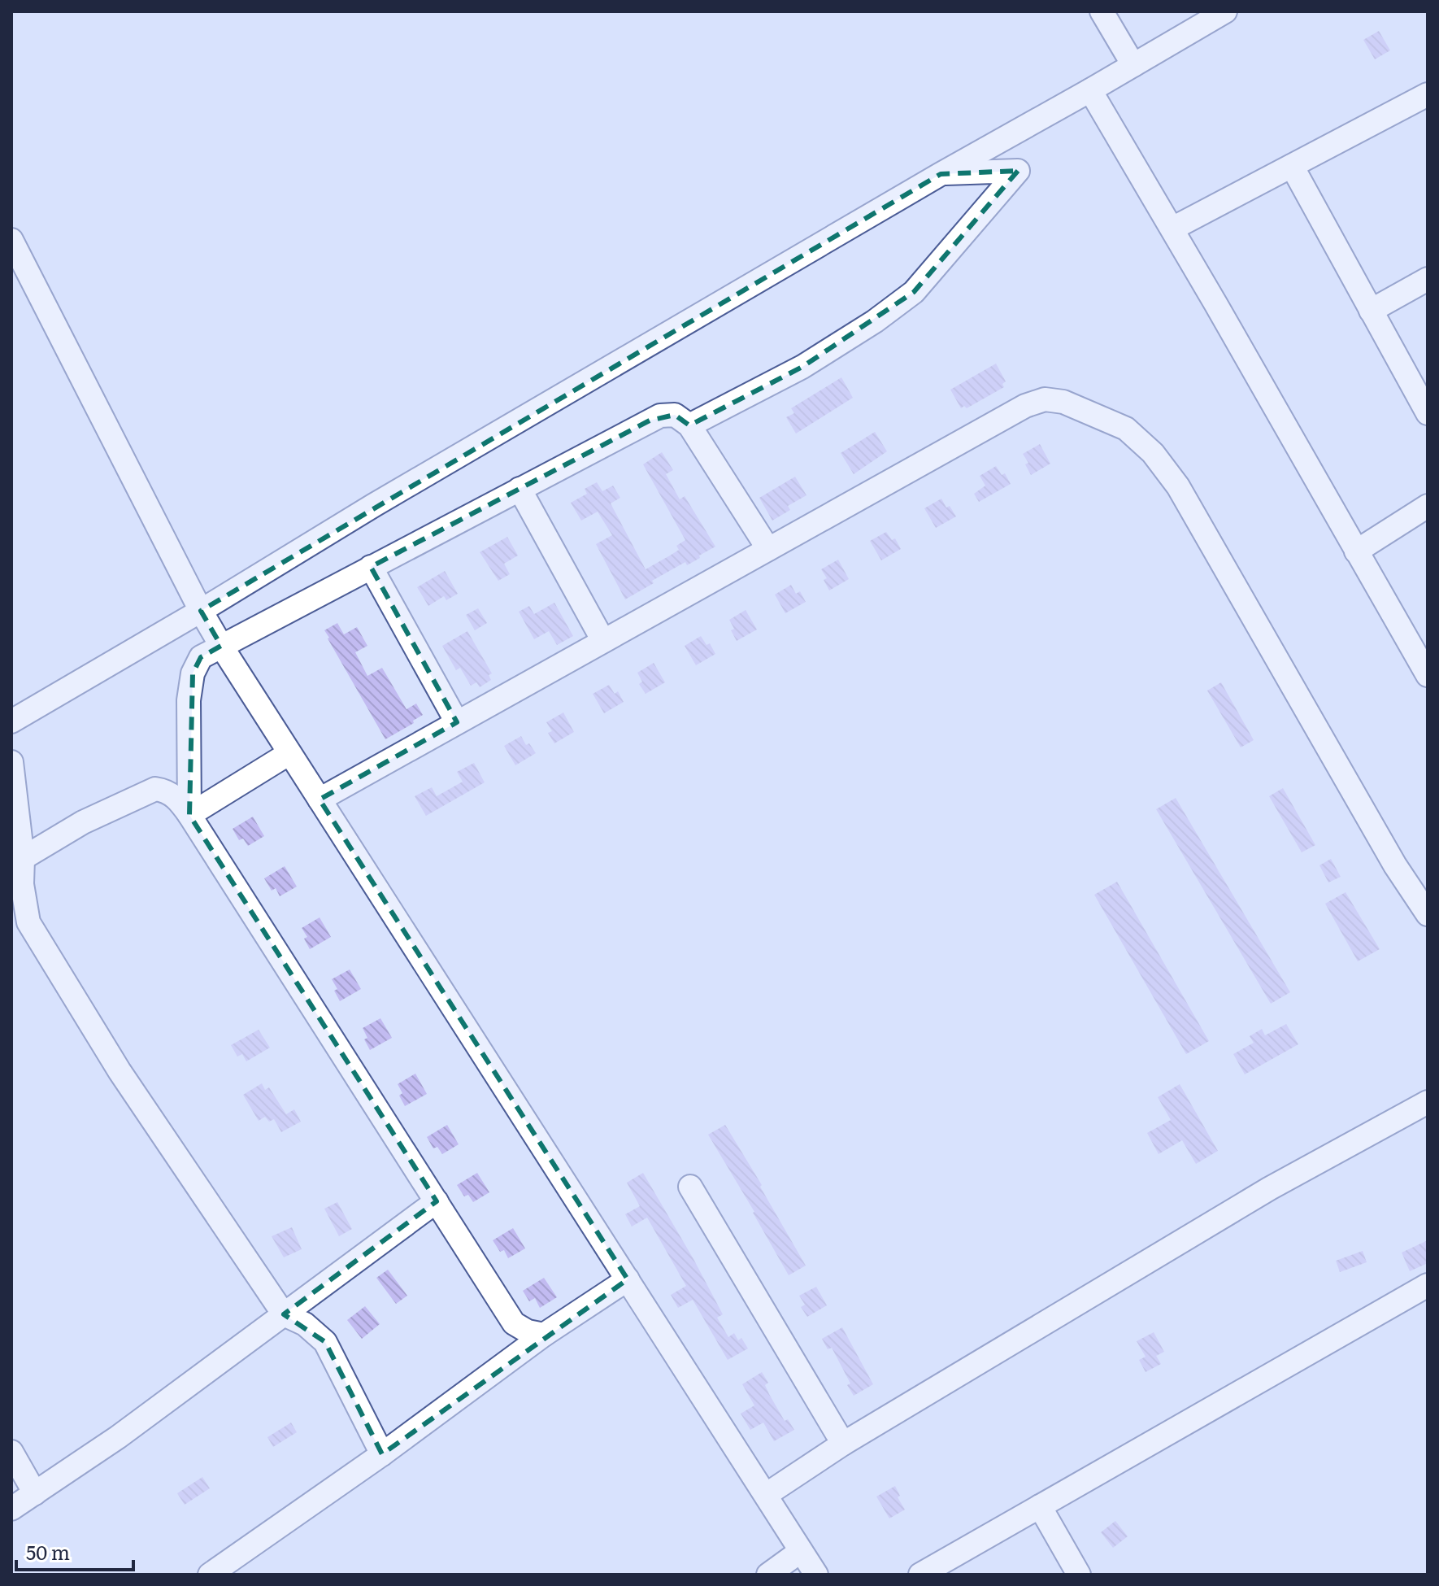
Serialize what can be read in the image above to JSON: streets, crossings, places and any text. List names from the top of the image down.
{
  "scale_bar": "50 m"
}
